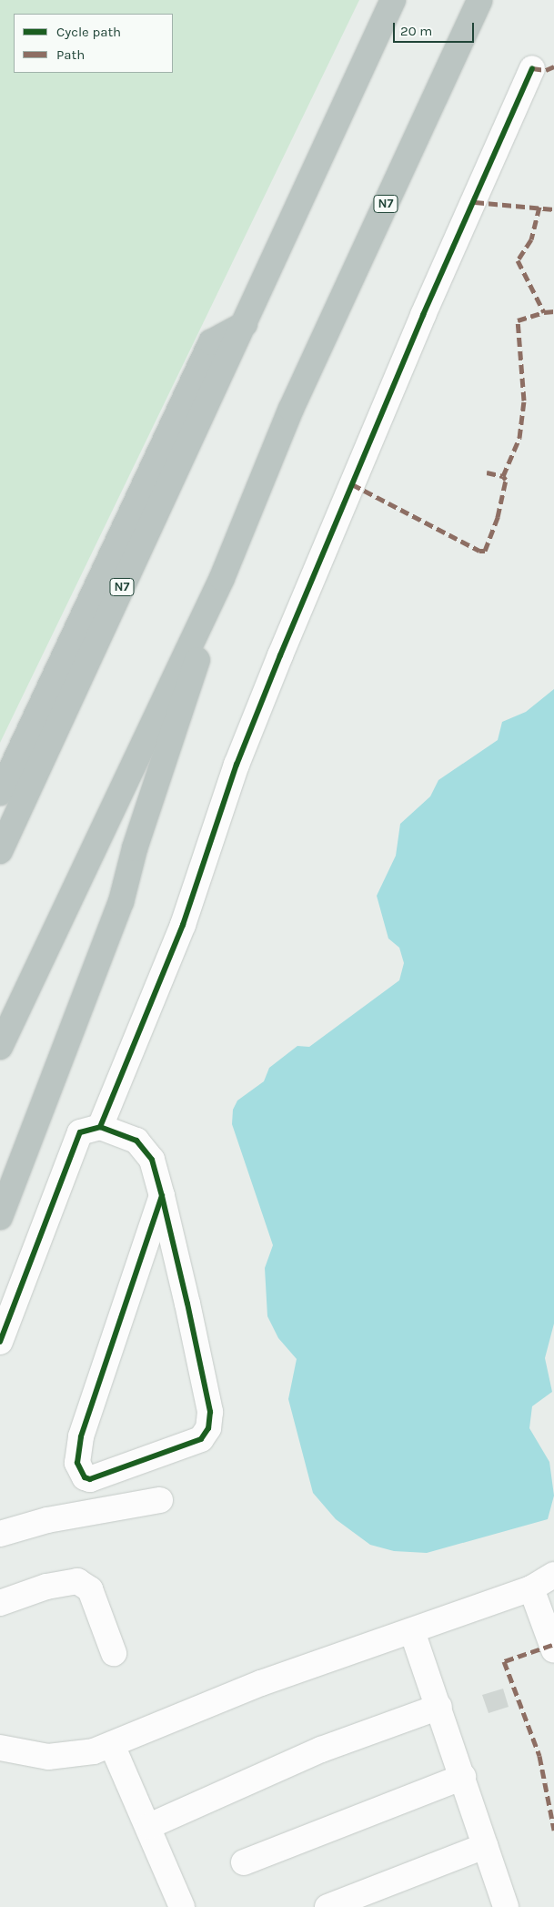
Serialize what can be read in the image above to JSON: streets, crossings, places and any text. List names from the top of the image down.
{
  "streets": {
    "highway": ["N7"]
  },
  "legend": ["Cycle path", "Path"],
  "scale_bar": "20 m"
}
